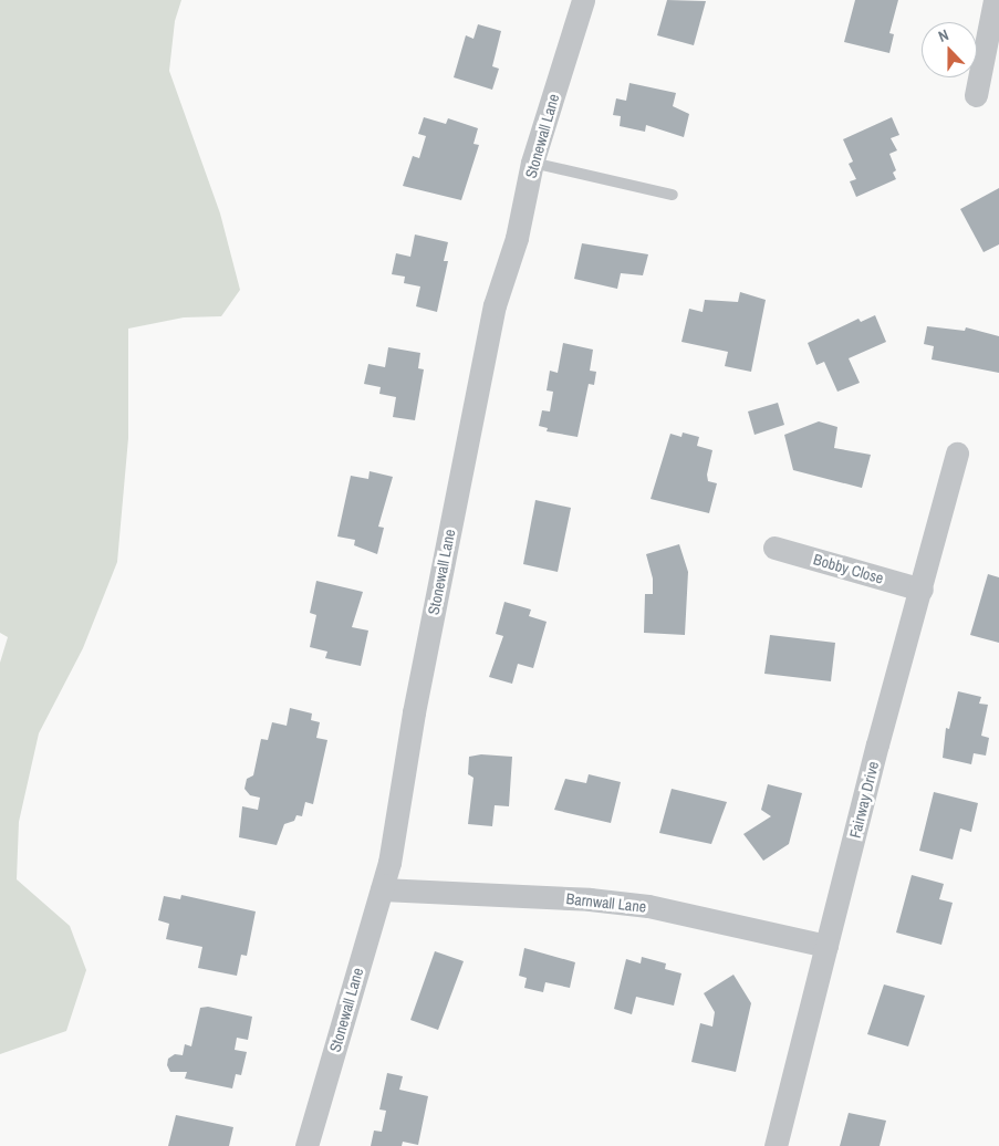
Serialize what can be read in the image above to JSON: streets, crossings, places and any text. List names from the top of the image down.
{
  "streets": {
    "street": [
      "Stonewall Lane",
      "Bobby Close",
      "Fairway Drive",
      "Barnwall Lane"
    ]
  },
  "crossings": [
    ["Stonewall Lane", "Barnwall Lane"],
    ["Bobby Close", "Fairway Drive"],
    ["Fairway Drive", "Barnwall Lane"]
  ],
  "north": "top"
}
